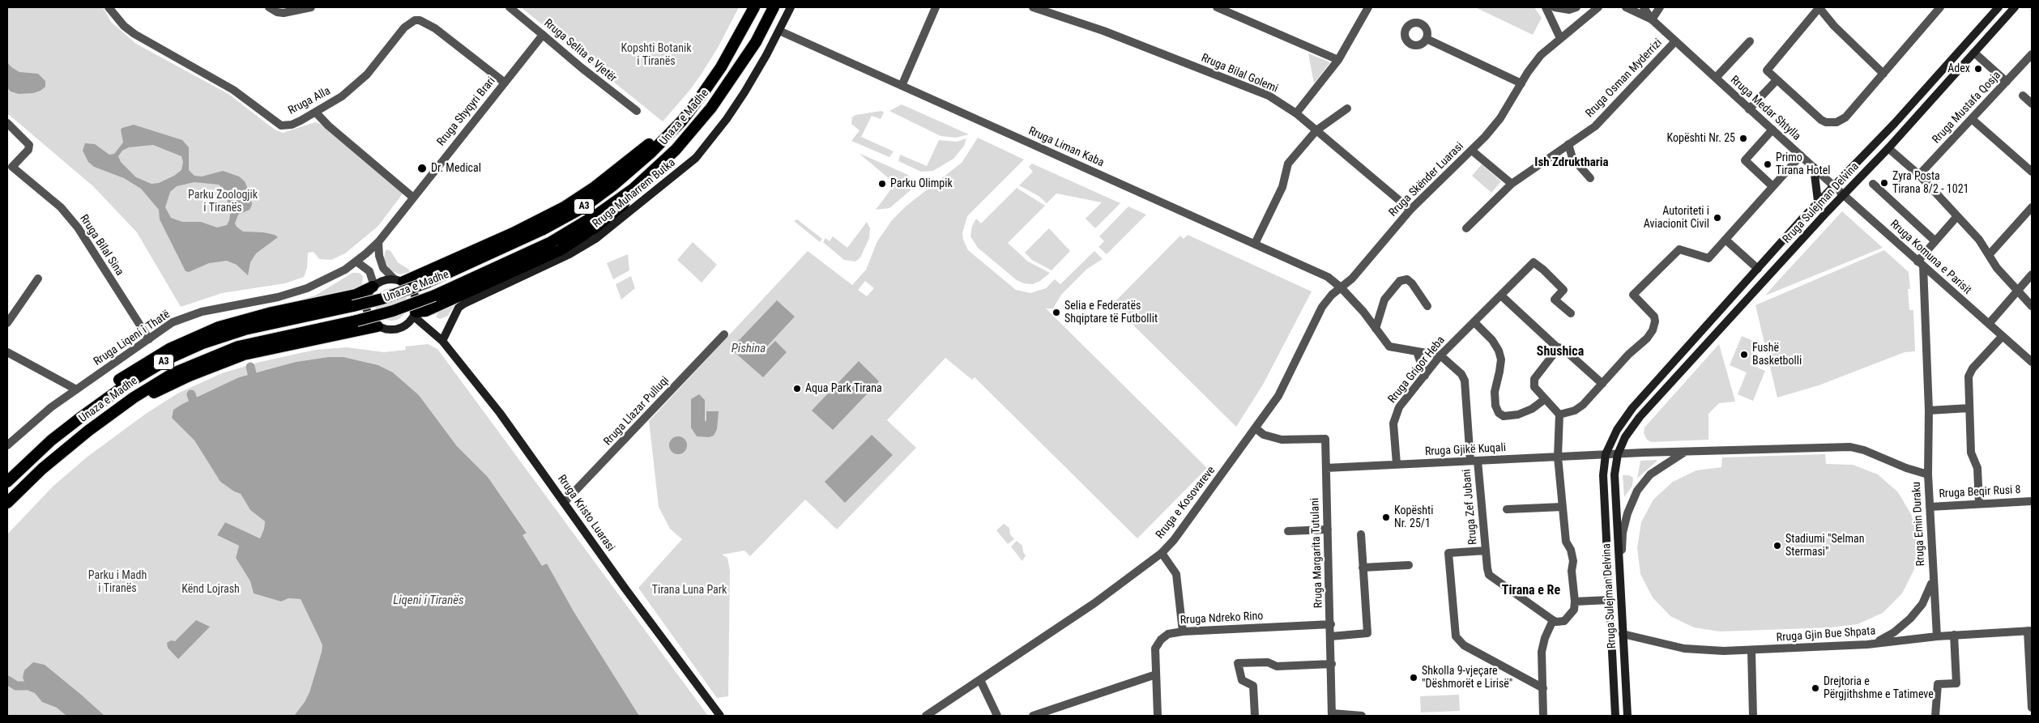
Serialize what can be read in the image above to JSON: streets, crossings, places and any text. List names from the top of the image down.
{
  "streets": {
    "highway": ["Unaza e Madhe", "A3"],
    "main road": ["Rruga Muharrem Butka", "Rruga Sulejman Delvina", "Rruga Kristo Luarasi"],
    "street": [
      "Rruga Selita e Vjetër",
      "Rruga Bilal Golemi",
      "Rruga Osman Myderrizi",
      "Rruga Alla",
      "Rruga Mustafa Qosja",
      "Rruga Medar Shtylla",
      "Rruga Shyqyri Brari",
      "Rruga Liman Kaba",
      "Rruga Skënder Luarasi",
      "Rruga Bilal Sina",
      "Rruga Komuna e Parisit",
      "Rruga Liqeni i Thatë",
      "Rruga Grigor Heba",
      "Rruga Llazar Pulluqi",
      "Rruga Gjikë Kuqali",
      "Rruga Beqir Rusi 8",
      "Rruga e Kosovareve",
      "Rruga Zef Jubani",
      "Rruga Emin Duraku",
      "Rruga Margarita Tutulani",
      "Rruga Ndreko Rino",
      "Rruga Gjin Bue Shpata"
    ]
  },
  "crossings": [
    ["Rruga Selita e Vjetër", "Rruga Shyqyri Brari"],
    ["Rruga Bilal Golemi", "Rruga Skënder Luarasi"],
    ["Rruga Osman Myderrizi", "Rruga Medar Shtylla"],
    ["Rruga Alla", "Rruga Shyqyri Brari"],
    ["Rruga Medar Shtylla", "Rruga Sulejman Delvina"],
    ["Rruga Medar Shtylla", "Rruga Komuna e Parisit"],
    ["Rruga Shyqyri Brari", "Rruga Liqeni i Thatë"],
    ["Rruga Liman Kaba", "Rruga Skënder Luarasi"],
    ["Rruga Liman Kaba", "Rruga Muharrem Butka"],
    ["Rruga Liman Kaba", "Rruga Grigor Heba"],
    ["Rruga Liman Kaba", "Rruga e Kosovareve"],
    ["Rruga Liman Kaba", "Rruga Zef Jubani"],
    ["Rruga Skënder Luarasi", "Rruga e Kosovareve"],
    ["Rruga Muharrem Butka", "Rruga Kristo Luarasi"],
    ["Rruga Sulejman Delvina", "Rruga Komuna e Parisit"],
    ["Rruga Sulejman Delvina", "Rruga Gjikë Kuqali"],
    ["Rruga Sulejman Delvina", "Rruga Gjin Bue Shpata"],
    ["Rruga Bilal Sina", "Rruga Liqeni i Thatë"],
    ["Rruga Komuna e Parisit", "Rruga Emin Duraku"],
    ["Rruga Grigor Heba", "Rruga Gjikë Kuqali"],
    ["Rruga Grigor Heba", "Rruga Zef Jubani"],
    ["Rruga Llazar Pulluqi", "Rruga Kristo Luarasi"],
    ["Rruga Gjikë Kuqali", "Rruga Zef Jubani"],
    ["Rruga Gjikë Kuqali", "Rruga Emin Duraku"],
    ["Rruga Gjikë Kuqali", "Rruga Margarita Tutulani"],
    ["Rruga Beqir Rusi 8", "Rruga Emin Duraku"],
    ["Rruga e Kosovareve", "Rruga Margarita Tutulani"],
    ["Rruga Emin Duraku", "Rruga Gjin Bue Shpata"],
    ["Rruga Margarita Tutulani", "Rruga Ndreko Rino"]
  ],
  "districts": ["Ish Zdruktharia", "Shushica", "Tirana e Re"],
  "water": ["Pishina", "Liqeni i Tiranës"],
  "parks": [
    "Kopshti Botanik i Tiranës",
    "Parku Zoologjik i Tiranës",
    "Parku i Madh i Tiranës",
    "Kënd Lojrash",
    "Tirana Luna Park"
  ],
  "places": [
    "Adex",
    "Kopështi Nr. 25",
    "Primo Tirana Hotel",
    "Dr. Medical",
    "Zyra Posta Tirana 8/2 - 1021",
    "Parku Olimpik",
    "Autoriteti i Aviacionit Civil",
    "Selia e Federatës Shqiptare të Futbollit",
    "Fushë Basketbolli",
    "Aqua Park Tirana",
    "Kopështi Nr. 25/1",
    "Stadiumi \"Selman Stermasi\"",
    "Shkolla 9-vjeçare \"Dëshmorët e Lirisë\"",
    "Drejtoria e Përgjithshme e Tatimeve"
  ]
}
